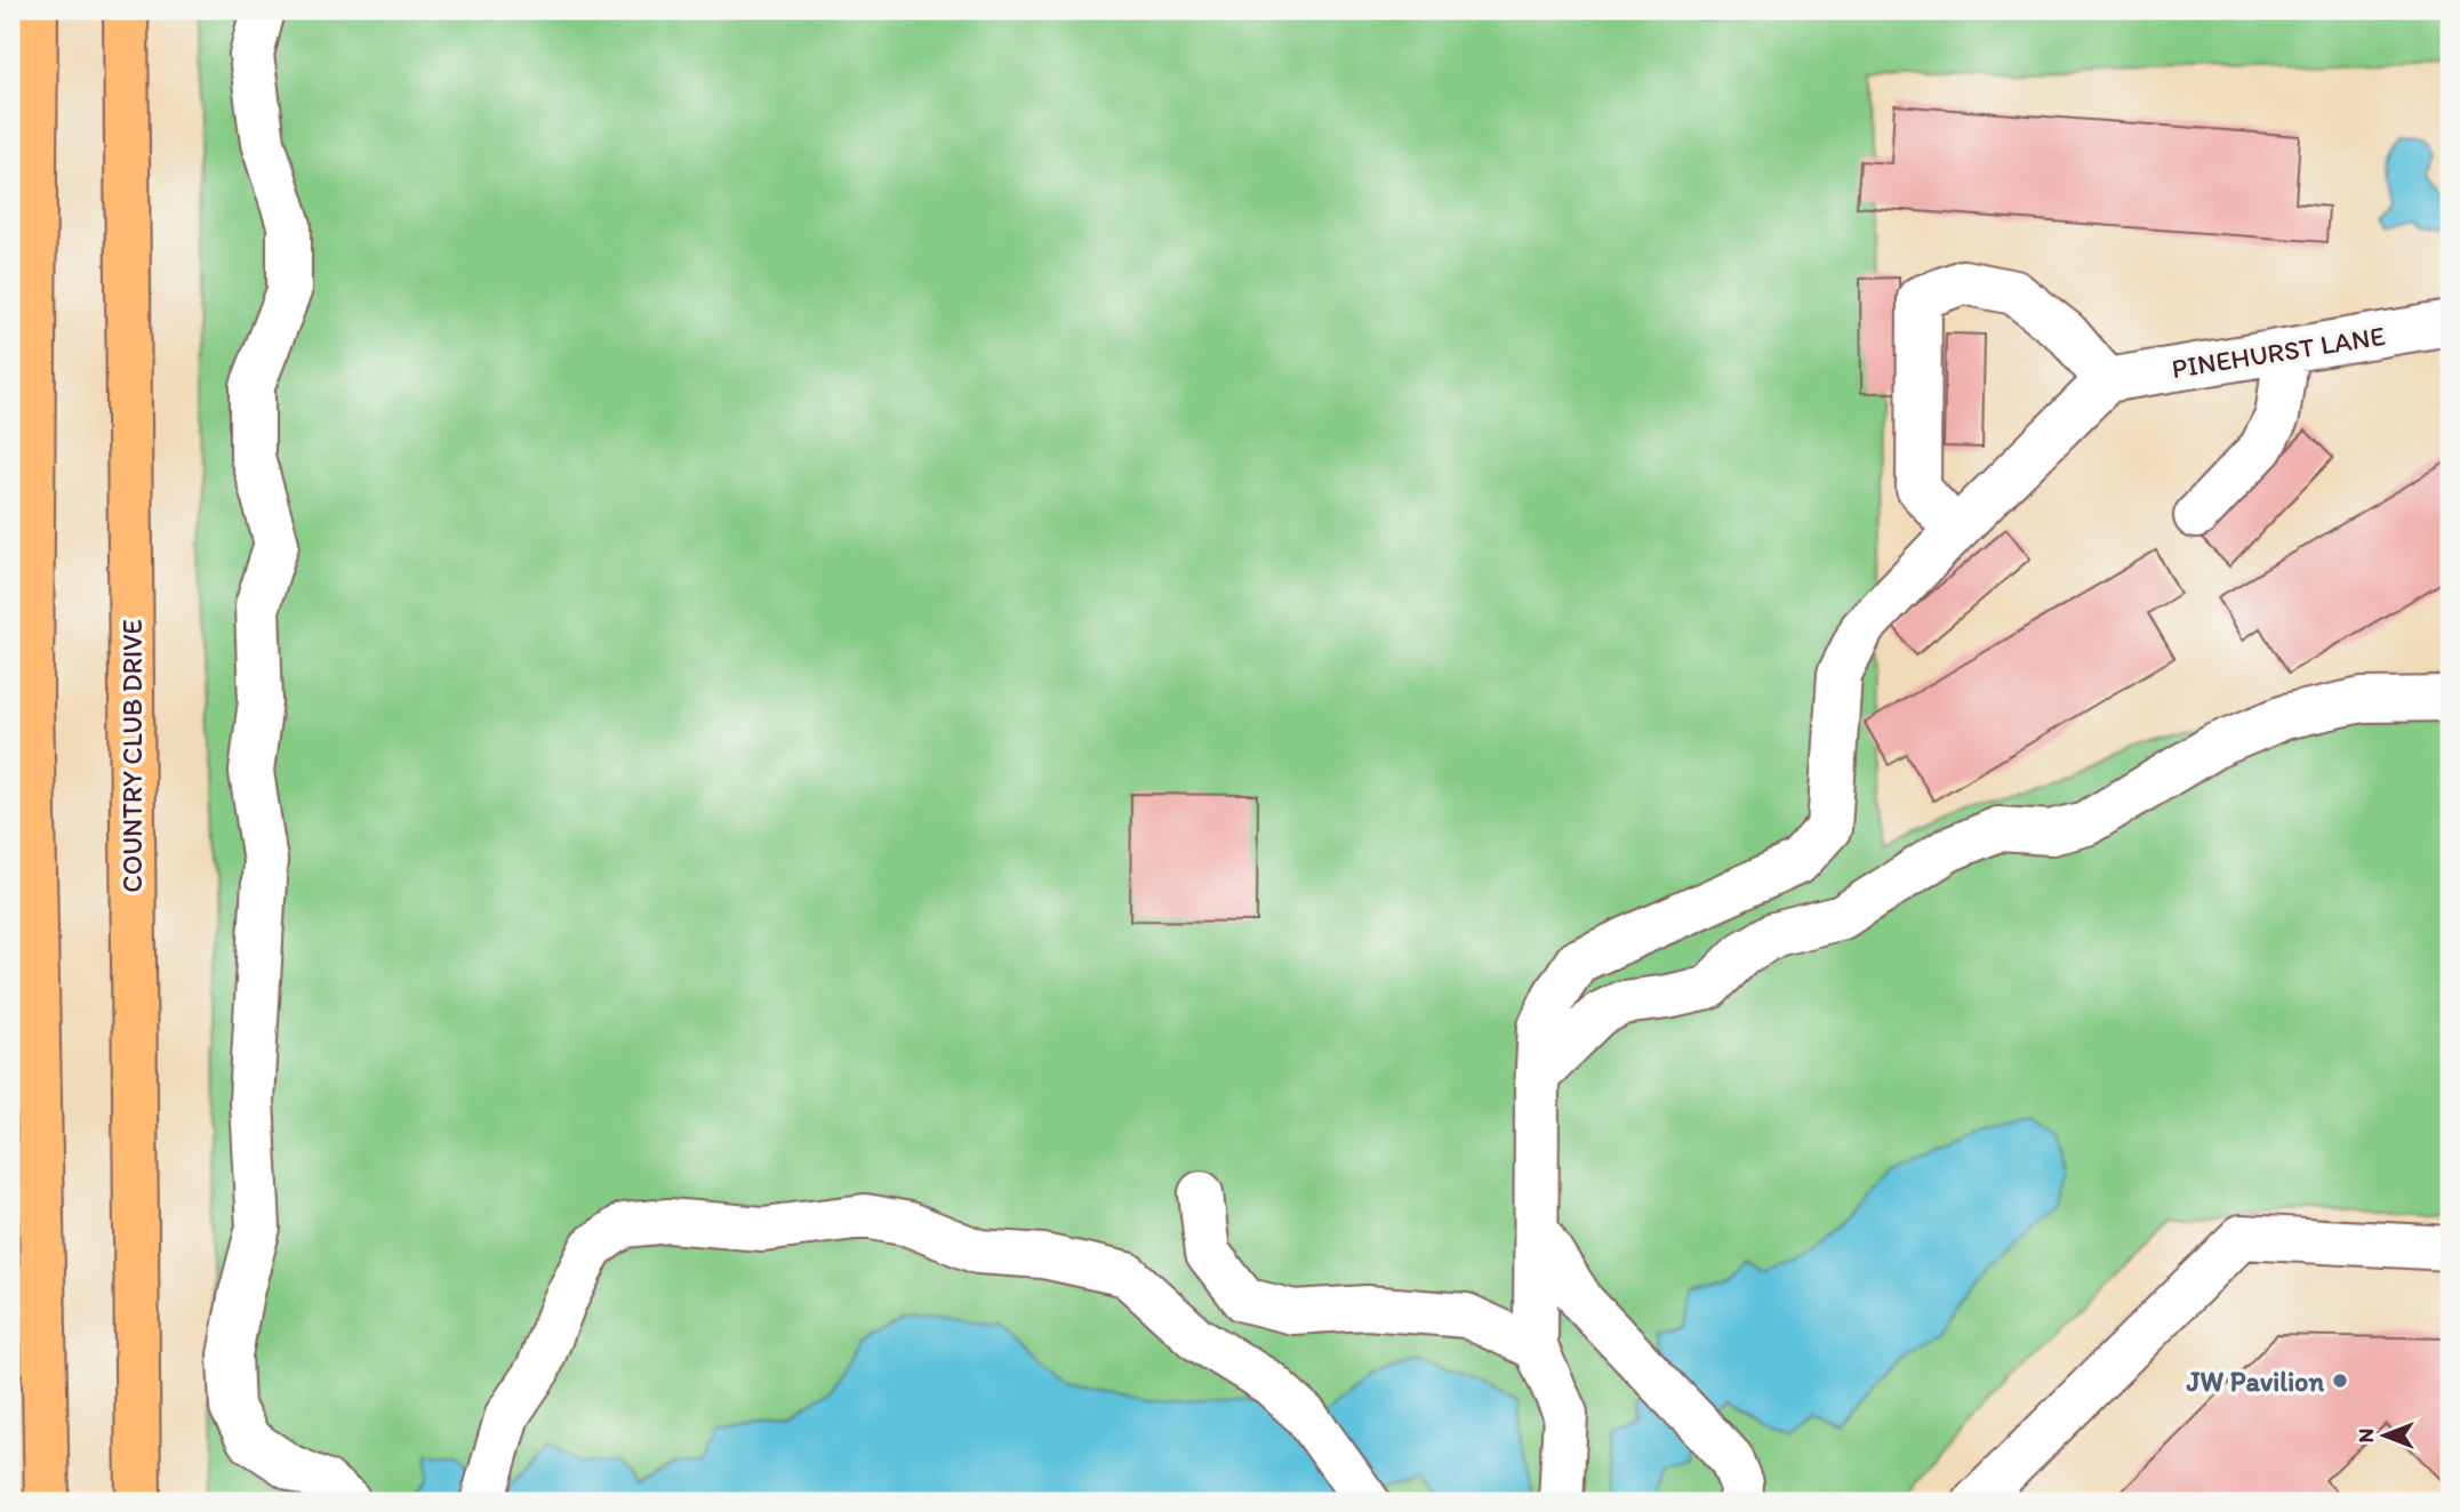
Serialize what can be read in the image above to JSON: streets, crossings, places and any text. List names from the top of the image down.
{
  "streets": {
    "main road": ["COUNTRY CLUB DRIVE"],
    "street": ["PINEHURST LANE"]
  },
  "places": ["JW Pavilion"],
  "north": "left"
}
